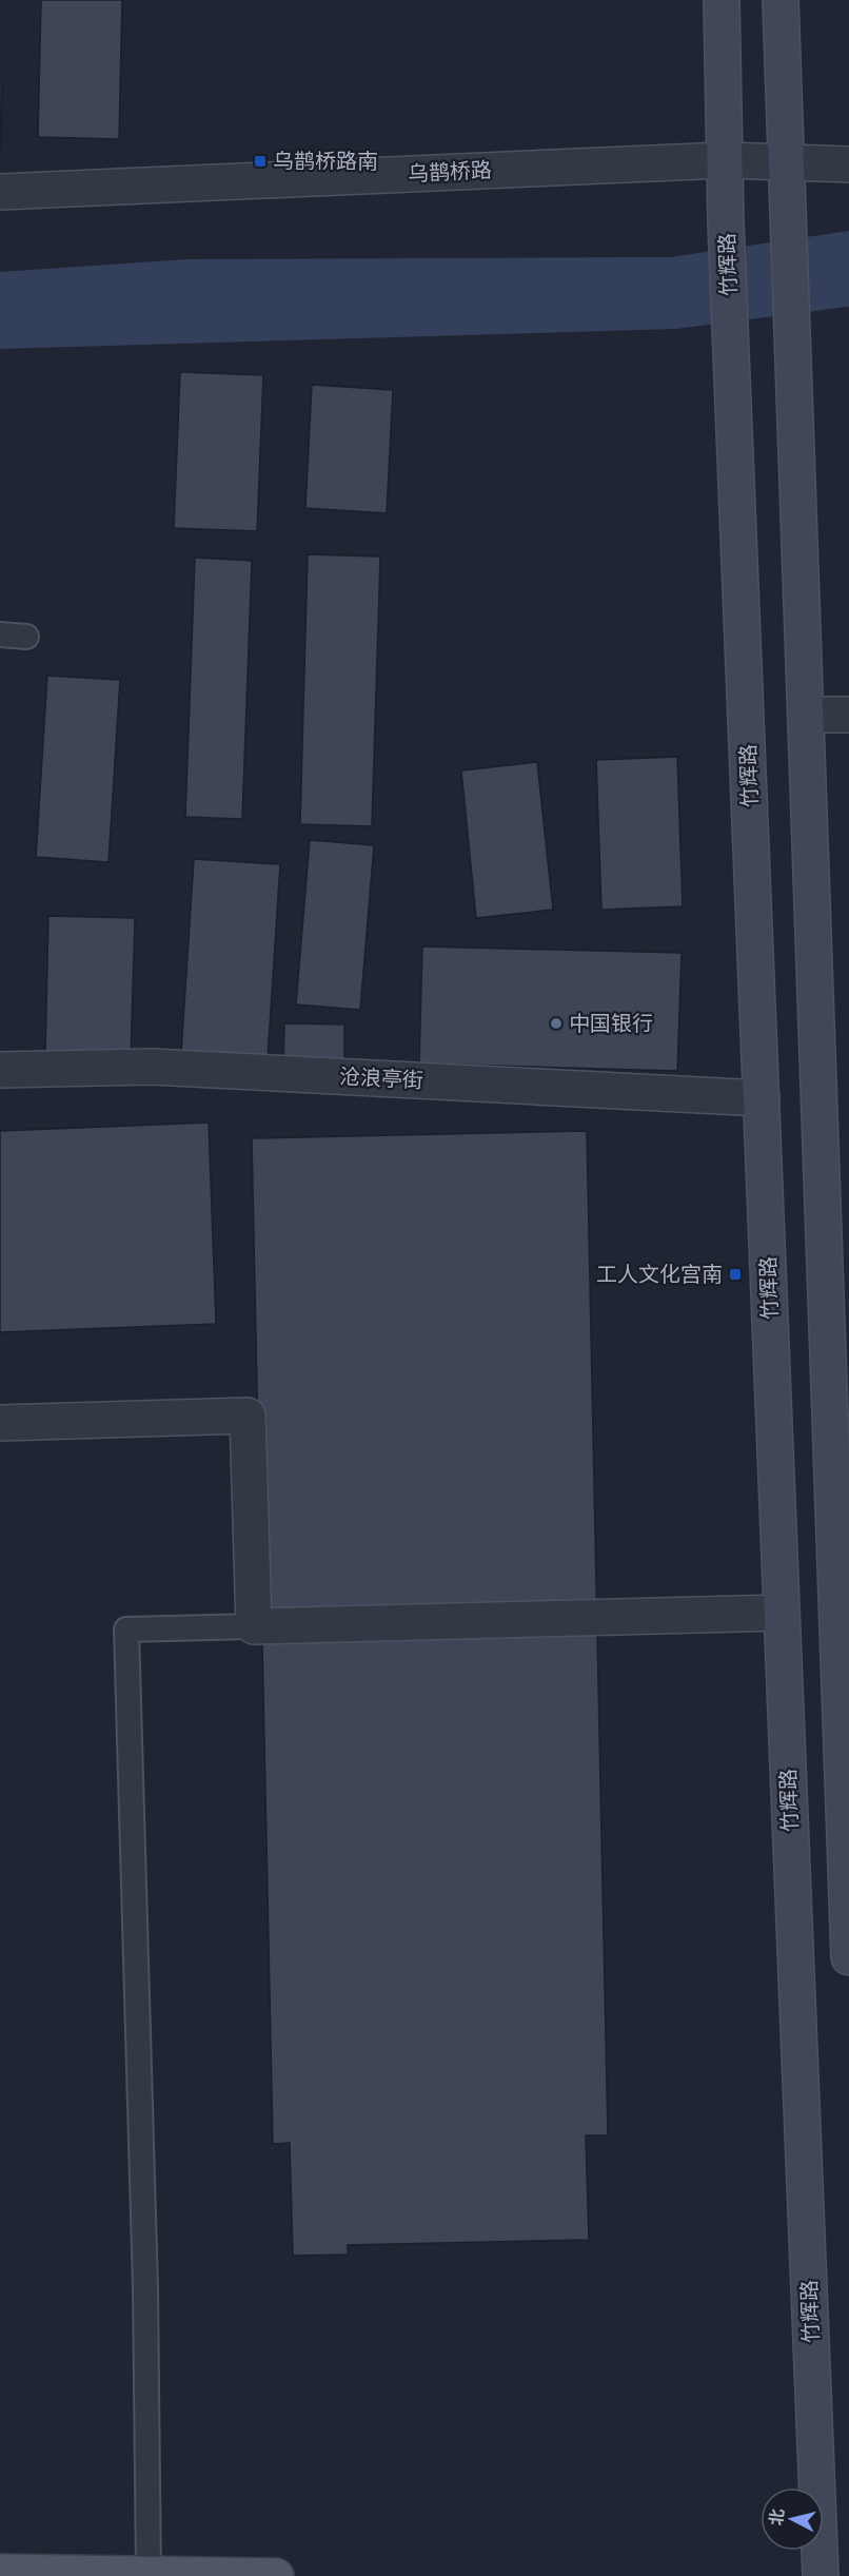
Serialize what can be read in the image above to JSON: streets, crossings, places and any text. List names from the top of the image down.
{
  "streets": {
    "main road": ["竹辉路"],
    "street": ["乌鹊桥路", "沧浪亭街"]
  },
  "crossings": [
    ["乌鹊桥路", "竹辉路"],
    ["竹辉路", "沧浪亭街"]
  ],
  "places": {
    "transit": ["乌鹊桥路南", "工人文化宫南"],
    "other": ["中国银行"]
  },
  "north": "left"
}
